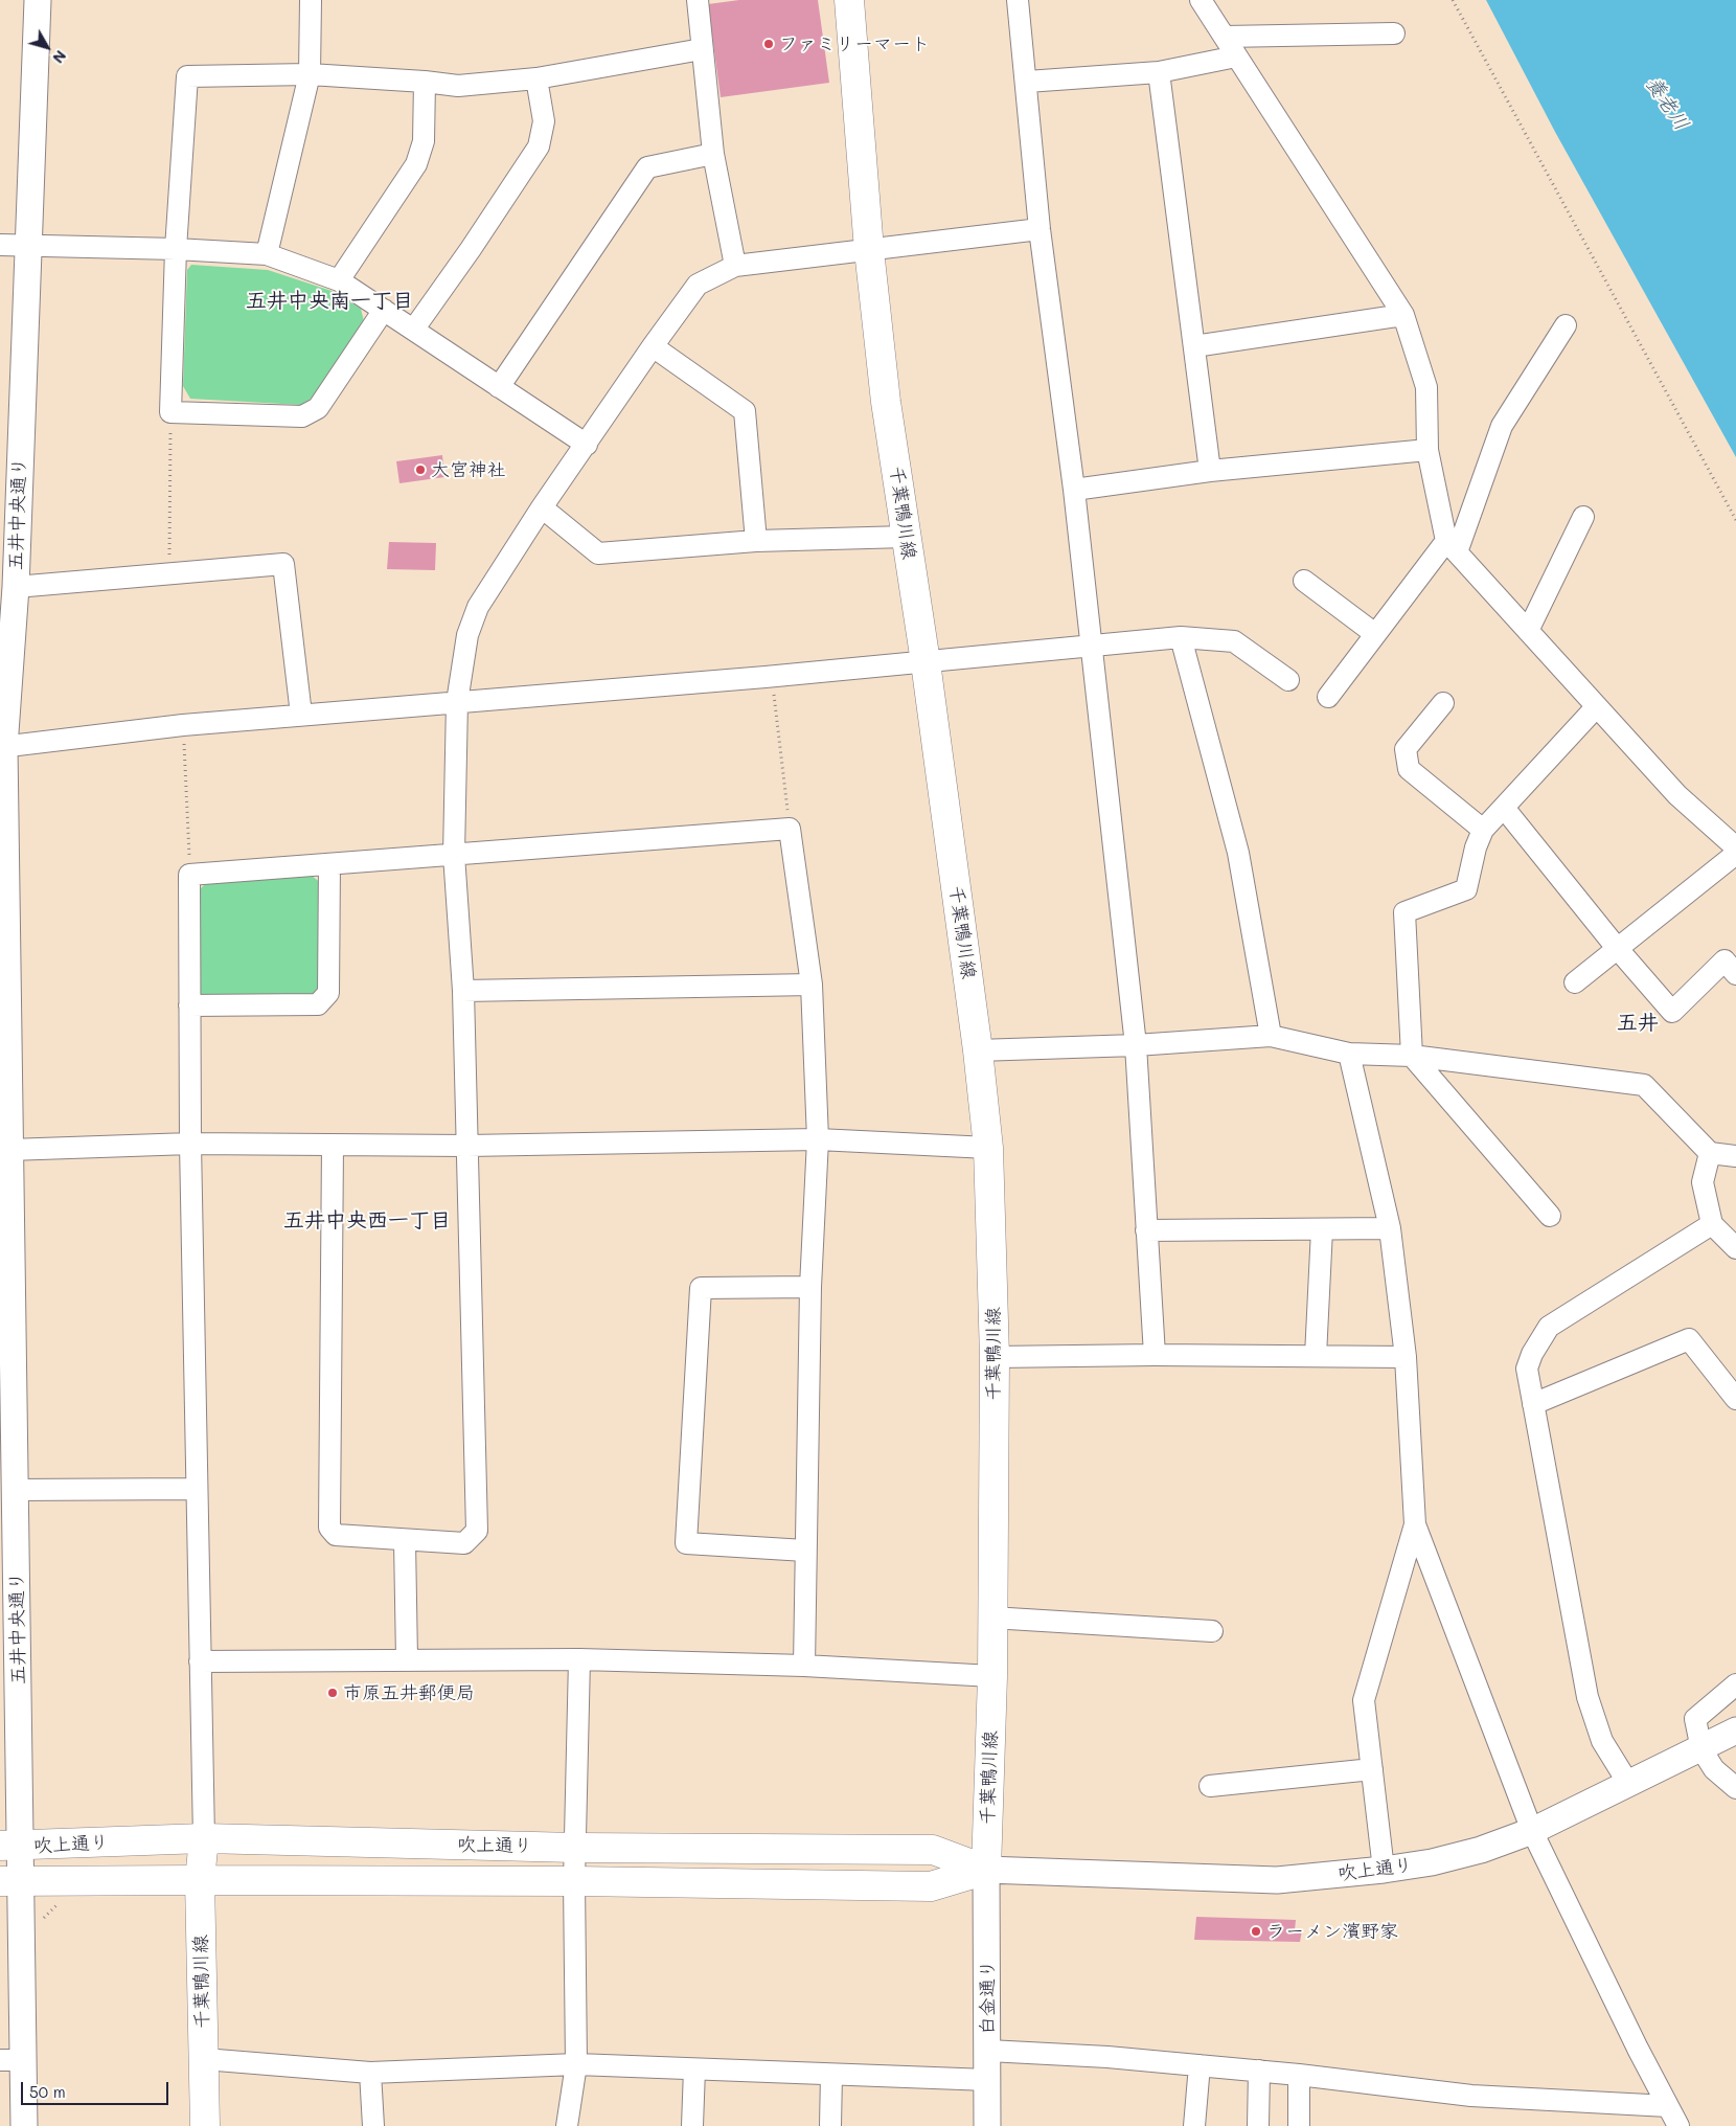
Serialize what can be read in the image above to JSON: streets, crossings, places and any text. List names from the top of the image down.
{
  "streets": {
    "main road": ["千葉鴨川線", "吹上通り"],
    "street": ["五井中央通り", "白金通り"]
  },
  "crossings": [
    ["千葉鴨川線", "吹上通り"],
    ["千葉鴨川線", "白金通り"],
    ["五井中央通り", "吹上通り"],
    ["吹上通り", "白金通り"]
  ],
  "districts": ["五井中央南一丁目", "五井", "五井中央西一丁目"],
  "water": ["養老川"],
  "places": [
    "ファミリーマート",
    "大宮神社",
    "市原五井郵便局",
    "ラーメン濱野家"
  ],
  "scale_bar": "50 m",
  "north": "bottom right"
}
